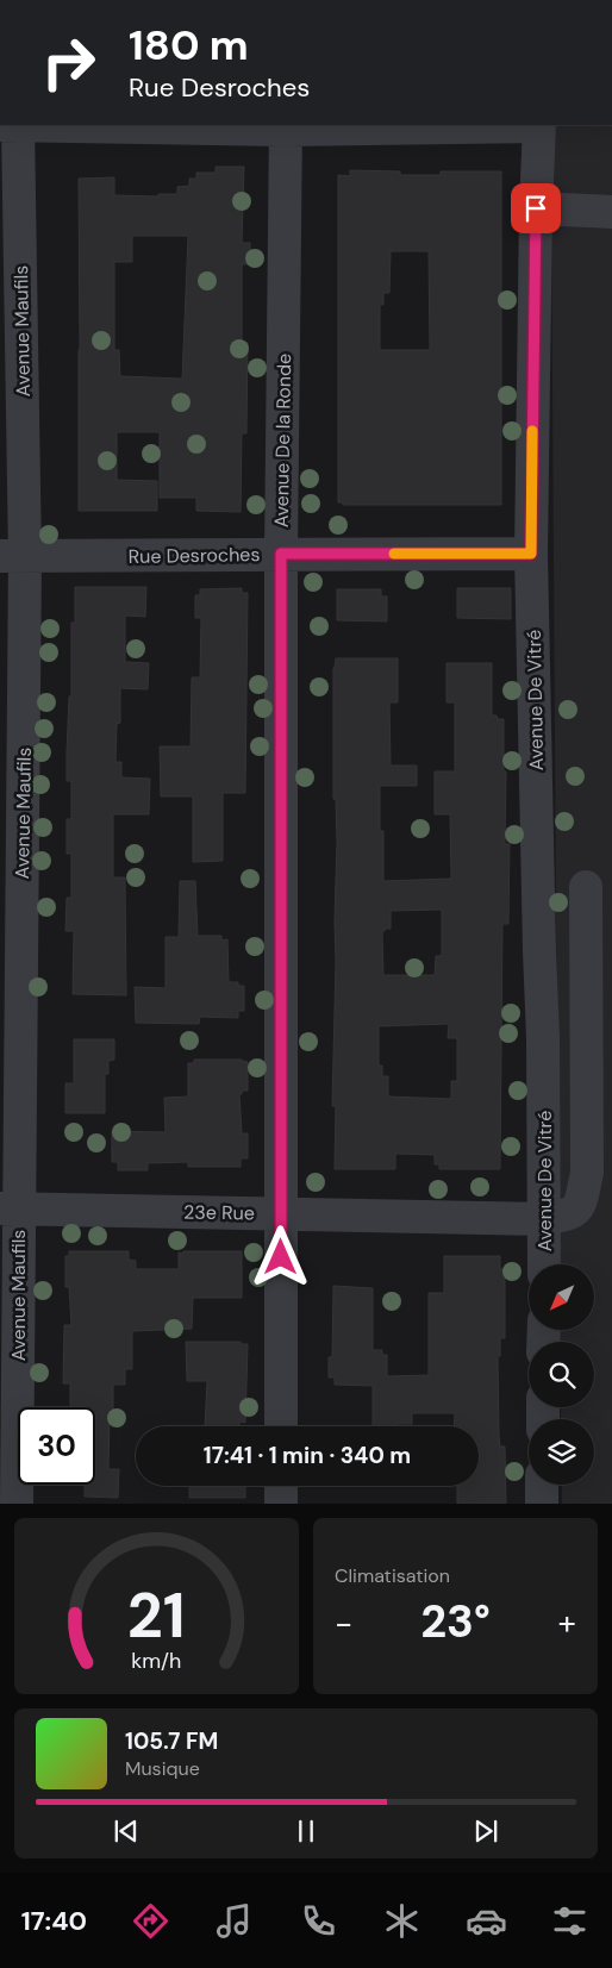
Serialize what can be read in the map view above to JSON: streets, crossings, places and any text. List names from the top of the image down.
{
  "streets": {
    "street": [
      "Avenue Maufils",
      "Avenue De la Ronde",
      "Rue Desroches",
      "Avenue De Vitré",
      "23e Rue"
    ]
  },
  "crossings": [
    ["Avenue Maufils", "Rue Desroches"],
    ["Avenue Maufils", "23e Rue"],
    ["Avenue De la Ronde", "Rue Desroches"],
    ["Avenue De la Ronde", "23e Rue"],
    ["Rue Desroches", "Avenue De Vitré"],
    ["Avenue De Vitré", "23e Rue"]
  ],
  "north": "bottom left",
  "page": {
    "turn": ["180 m", "Rue Desroches"],
    "limit": "30",
    "trip": "17:41 · 1 min · 340 m",
    "tile": "Climatisation",
    "heat": ["−", "23°", "+"],
    "song": ["105.7 FM", "Musique"],
    "tabs": "17:40",
    "gauge": ["21", "km/h"]
  }
}
